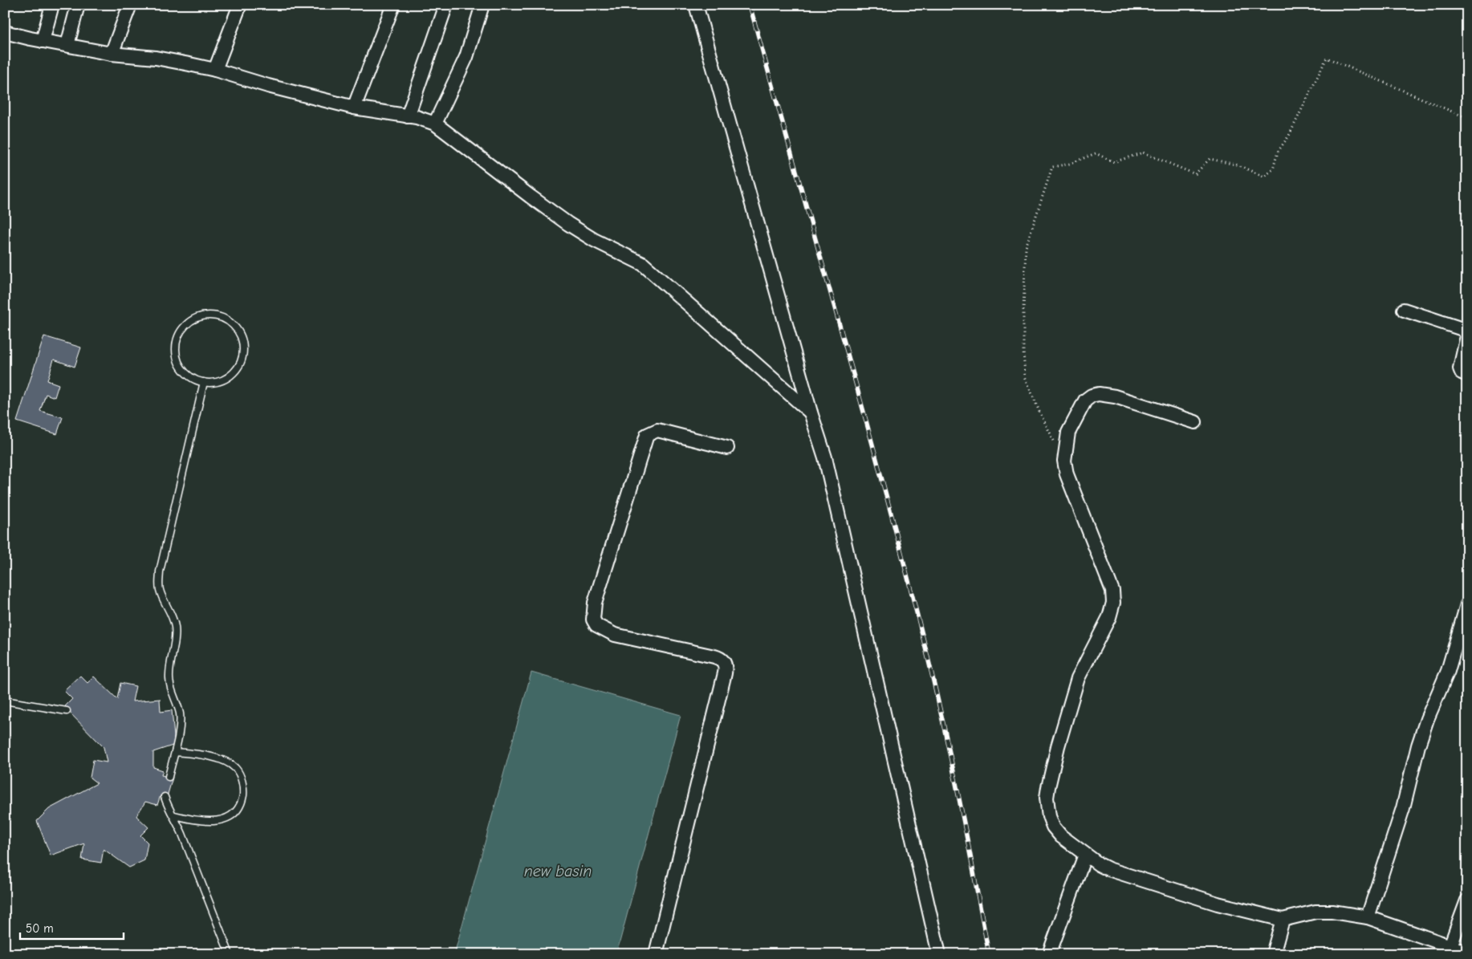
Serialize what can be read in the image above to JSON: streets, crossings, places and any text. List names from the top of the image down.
{
  "water": ["new basin"],
  "scale_bar": "50 m"
}
